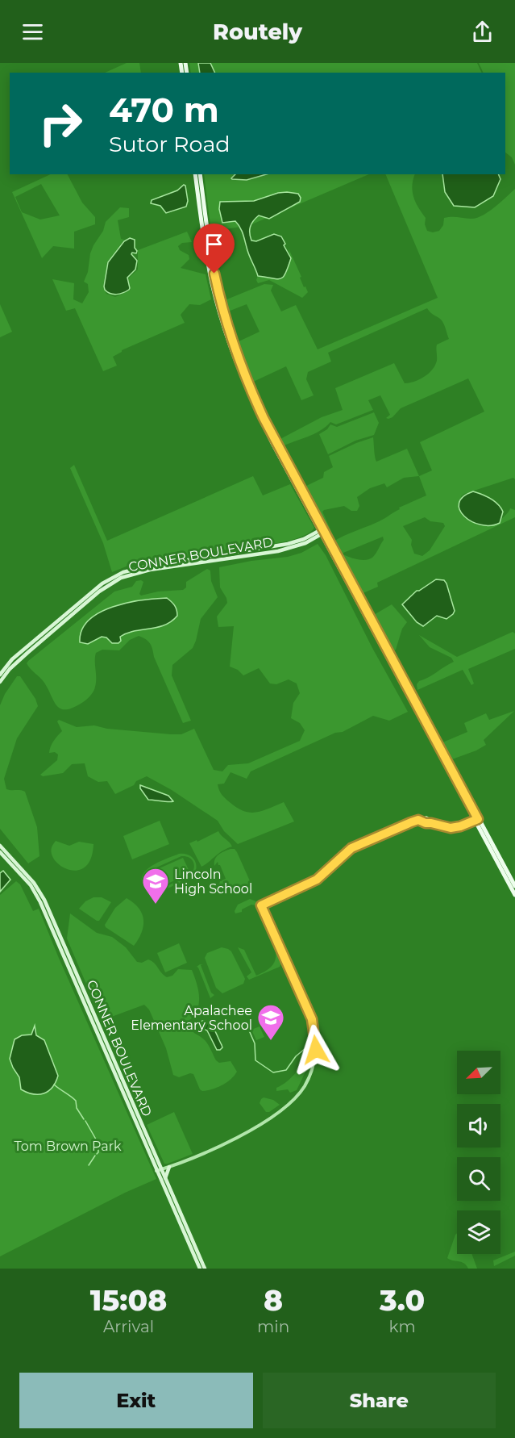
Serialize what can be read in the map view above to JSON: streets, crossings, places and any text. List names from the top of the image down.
{
  "streets": {
    "main road": ["CONNER BOULEVARD"]
  },
  "parks": ["Tom Brown Park"],
  "places": {
    "school or university": ["Lincoln High School", "Apalachee Elementary School"]
  },
  "north": "bottom left",
  "page": {
    "header": "Routely",
    "turn": ["470 m", "Sutor Road"],
    "eta": [
      "15:08",
      "Arrival",
      "8",
      "min",
      "3.0",
      "km"
    ],
    "buttons": ["Exit", "Share"]
  }
}
